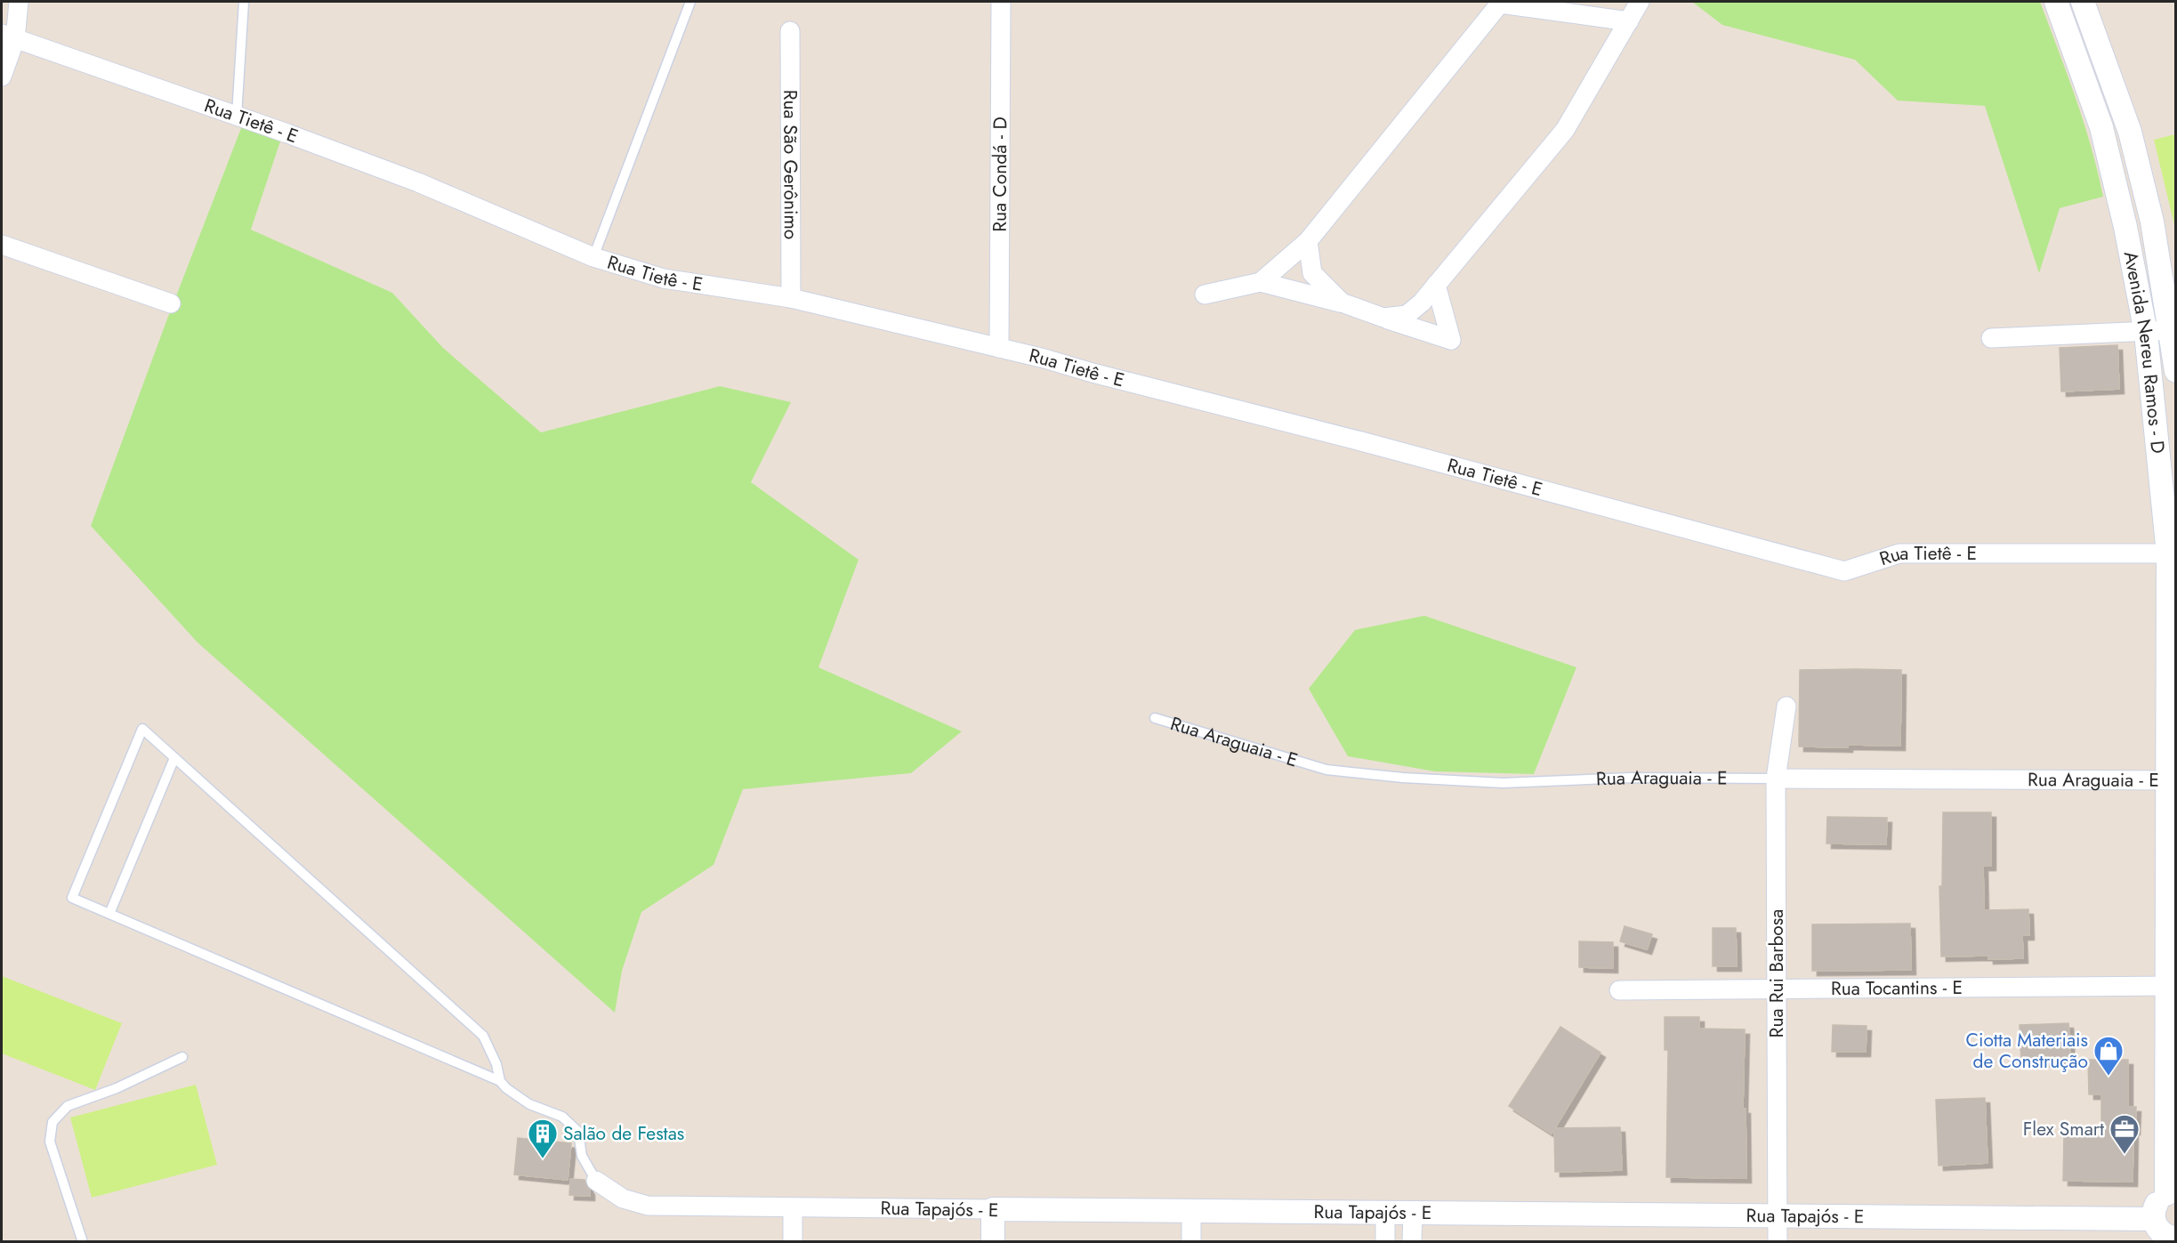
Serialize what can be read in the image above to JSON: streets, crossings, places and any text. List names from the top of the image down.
{
  "streets": {
    "street": [
      "Rua Tietê - E",
      "Rua São Gerônimo",
      "Rua Condá - D",
      "Avenida Nereu Ramos - D",
      "Rua Araguaia - E",
      "Rua Rui Barbosa",
      "Rua Tocantins - E",
      "Rua Tapajós - E"
    ]
  },
  "crossings": [
    ["Rua Tietê - E", "Rua São Gerônimo"],
    ["Rua Tietê - E", "Rua Condá - D"],
    ["Rua Tietê - E", "Avenida Nereu Ramos - D"],
    ["Avenida Nereu Ramos - D", "Rua Araguaia - E"],
    ["Avenida Nereu Ramos - D", "Rua Tocantins - E"],
    ["Rua Araguaia - E", "Rua Rui Barbosa"],
    ["Rua Rui Barbosa", "Rua Tocantins - E"],
    ["Rua Rui Barbosa", "Rua Tapajós - E"]
  ],
  "places": {
    "shop": ["Ciotta Materiais de Construção"],
    "office": ["Flex Smart"],
    "building": ["Salão de Festas"]
  }
}
